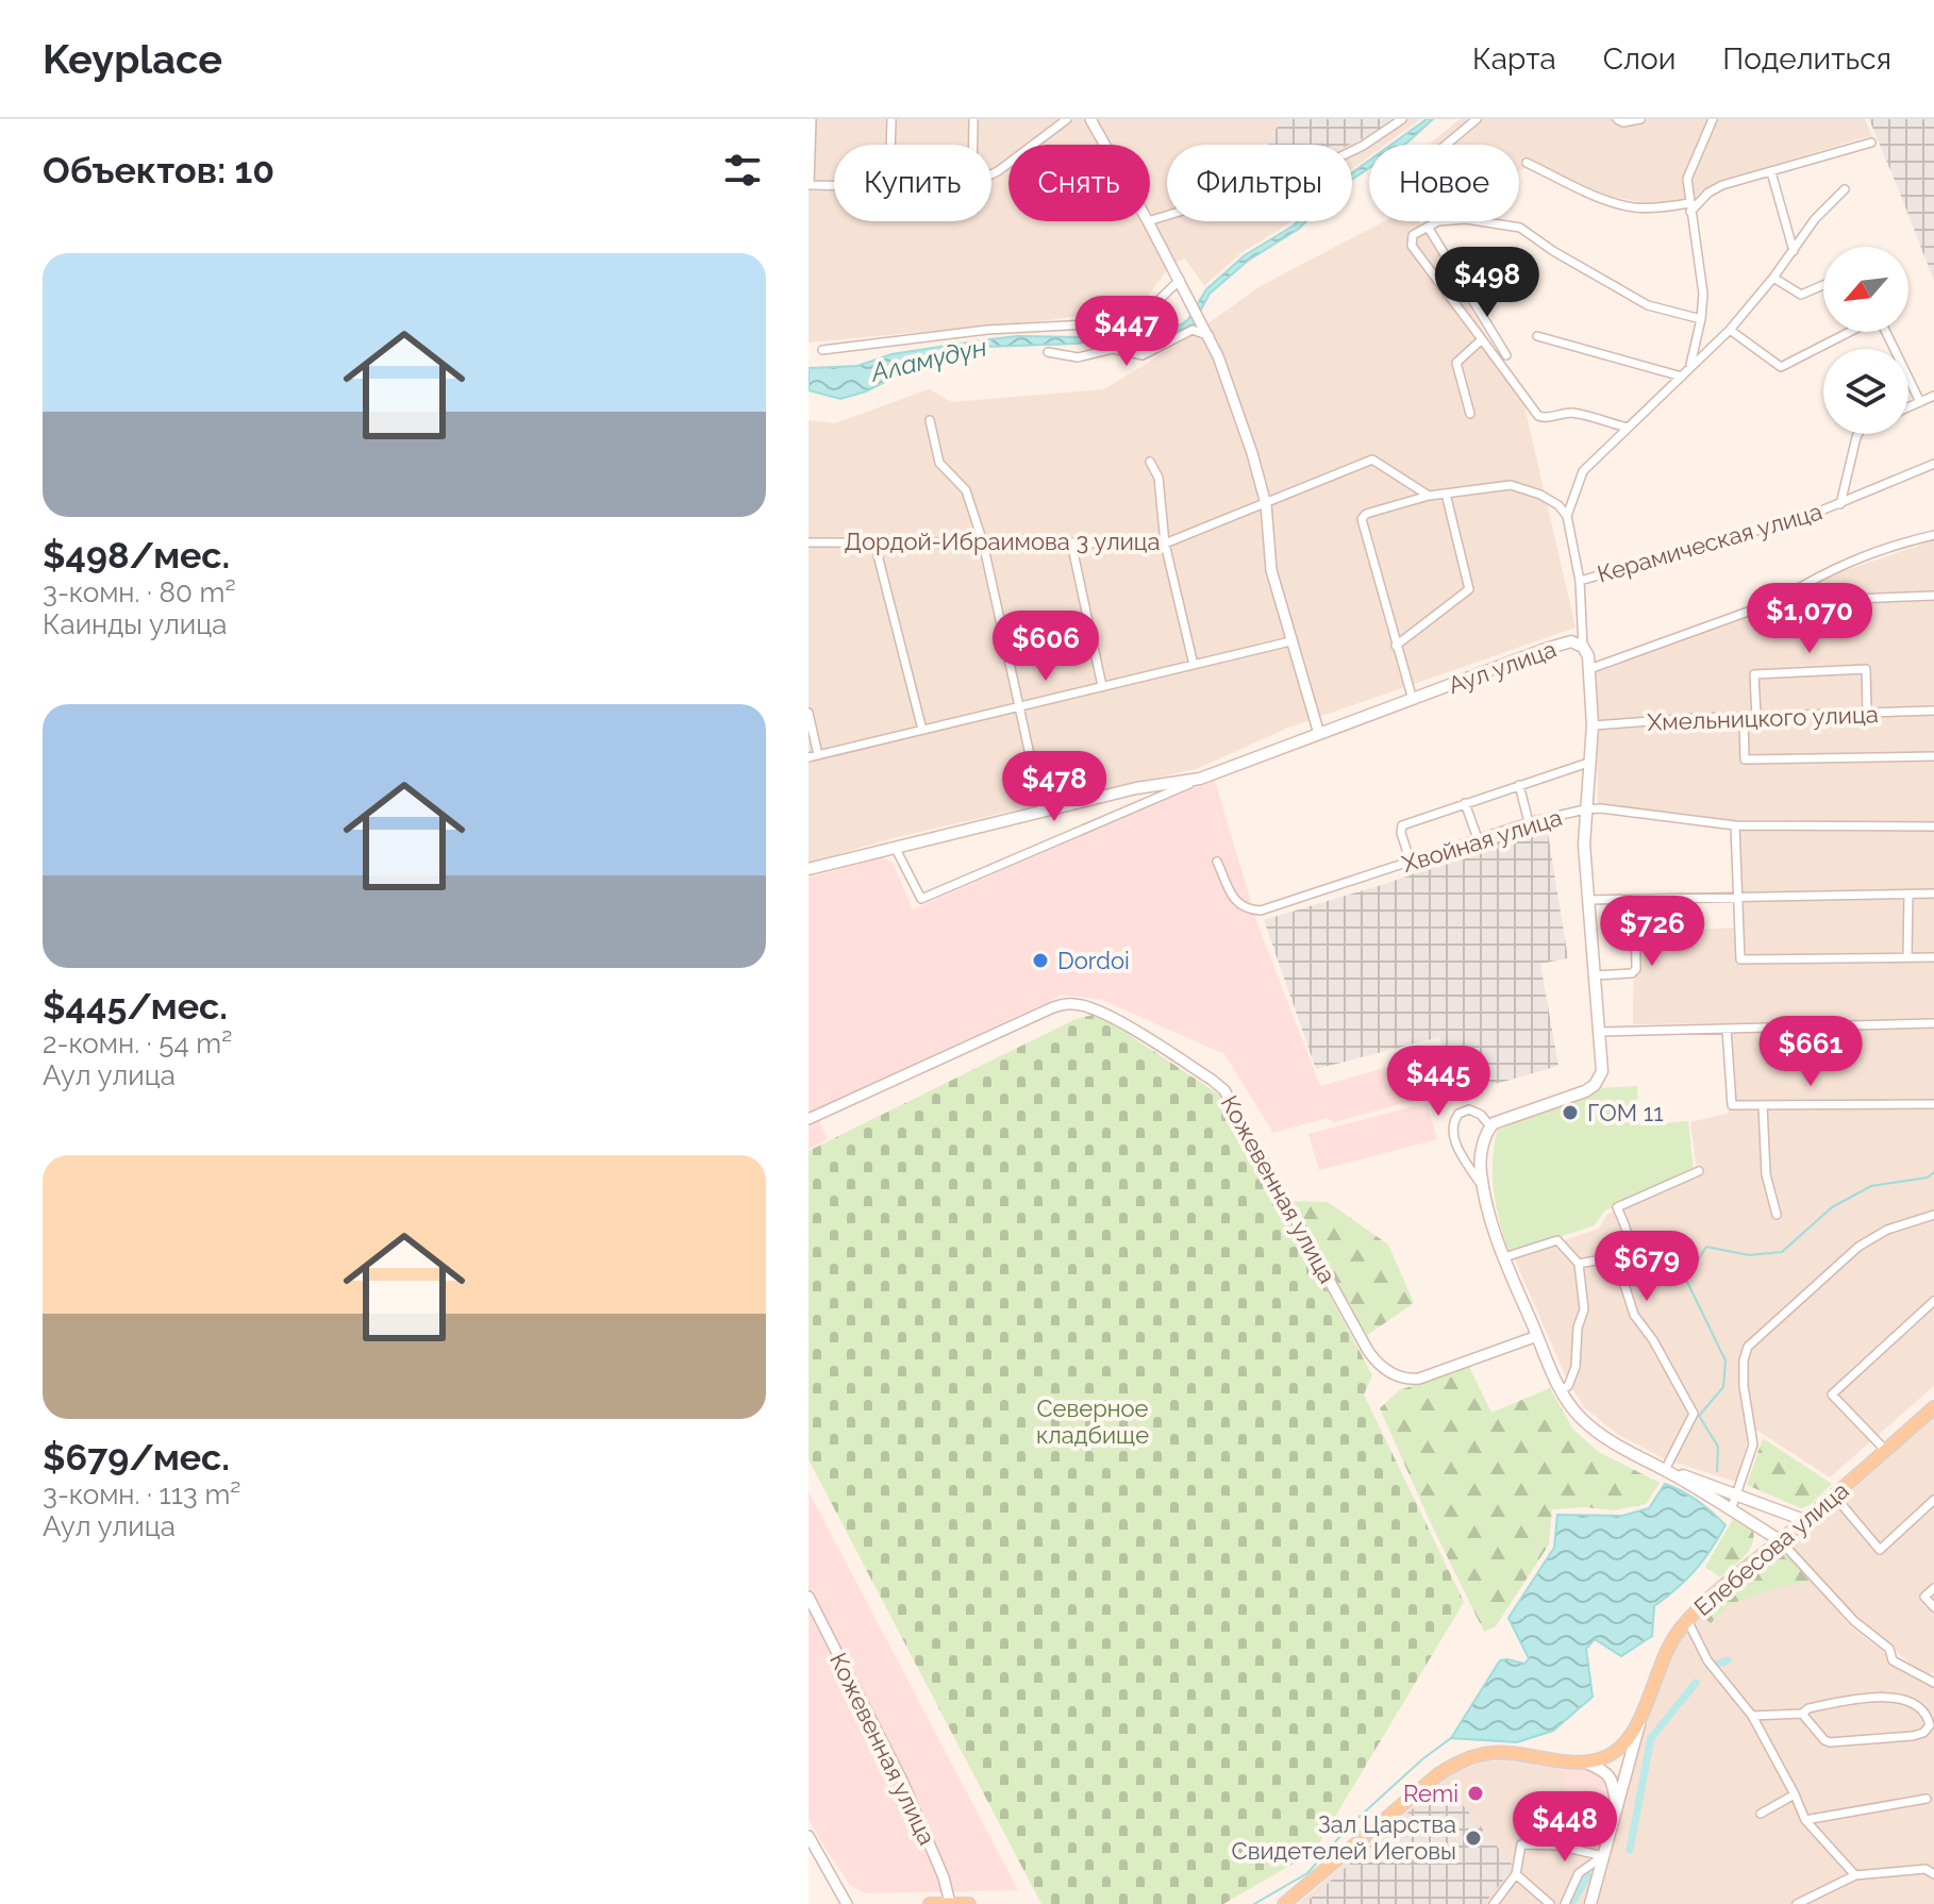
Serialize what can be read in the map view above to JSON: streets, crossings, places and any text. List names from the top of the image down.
{
  "streets": {
    "main road": ["Аул улица", "Елебесова улица"],
    "street": [
      "Дордой-Ибраимова 3 улица",
      "Керамическая улица",
      "Хмельницкого улица",
      "Хвойная улица",
      "Кожевенная улица"
    ]
  },
  "crossings": [
    ["Аул улица", "Хмельницкого улица"],
    ["Аул улица", "Хвойная улица"]
  ],
  "water": ["Аламүдүн"],
  "parks": ["Северное кладбище"],
  "places": [
    "Dordoi",
    "ГОМ 11",
    "Remi",
    "Зал Царства Свидетелей Иеговы"
  ],
  "north": "bottom left",
  "page": {
    "header": "Keyplace",
    "nav": ["Карта", "Слои", "Поделиться"],
    "heading": "Объектов: 10",
    "chip": [
      "Купить",
      "Снять",
      "Фильтры",
      "Новое"
    ],
    "list": [
      {
        "name": "$498/мес.",
        "note": "3-комн. · 80 m² · Каинды улица"
      },
      {
        "name": "$445/мес.",
        "note": "2-комн. · 54 m² · Аул улица"
      },
      {
        "name": "$679/мес.",
        "note": "3-комн. · 113 m² · Аул улица"
      }
    ],
    "price": [
      "$498",
      "$447",
      "$1,070",
      "$606",
      "$478",
      "$726",
      "$661",
      "$445",
      "$679",
      "$448"
    ]
  }
}
